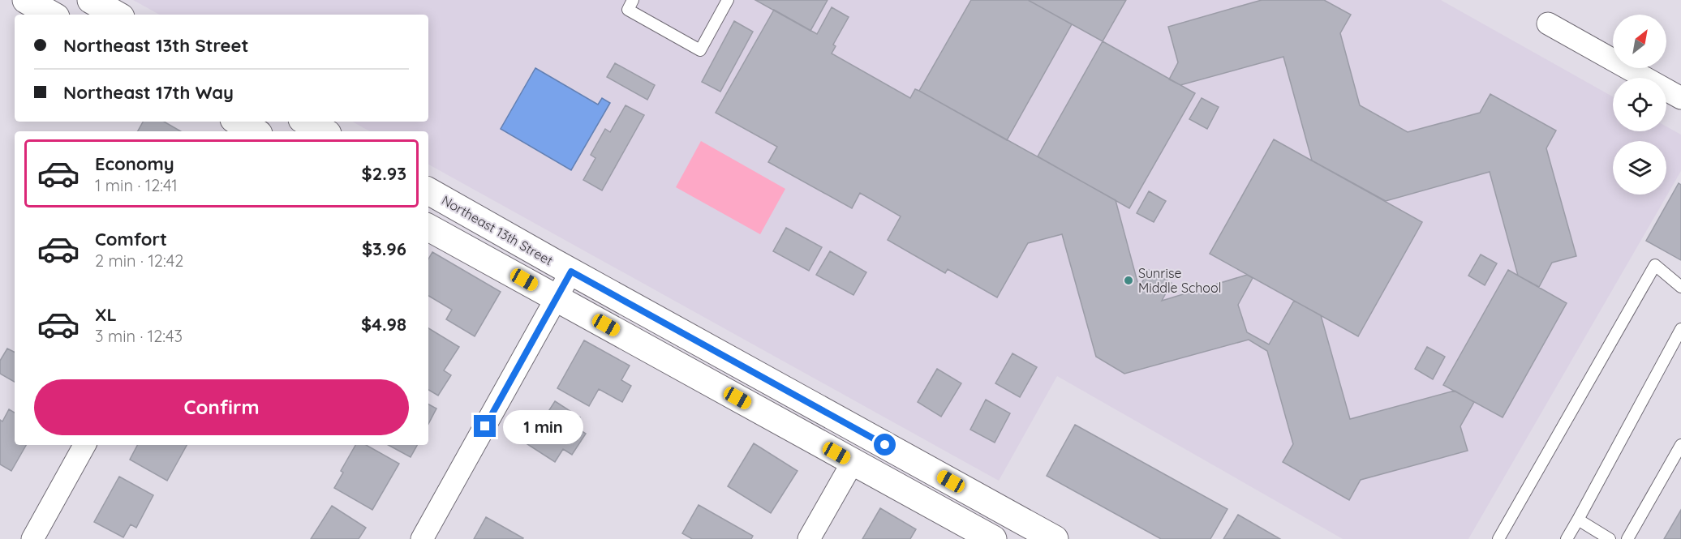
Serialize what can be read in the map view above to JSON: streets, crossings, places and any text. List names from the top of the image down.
{
  "streets": {
    "street": ["Northeast 13th Street"]
  },
  "places": ["Sunrise Middle School"],
  "north": "top right",
  "page": {
    "banner": ["Northeast 13th Street", "Northeast 17th Way"],
    "list": [
      {
        "name": "Economy",
        "note": "1 min · 12:41",
        "value": "$2.93"
      },
      {
        "name": "Comfort",
        "note": "2 min · 12:42",
        "value": "$3.96"
      },
      {
        "name": "XL",
        "note": "3 min · 12:43",
        "value": "$4.98"
      }
    ],
    "buttons": "Confirm",
    "bubble": "1 min"
  }
}
